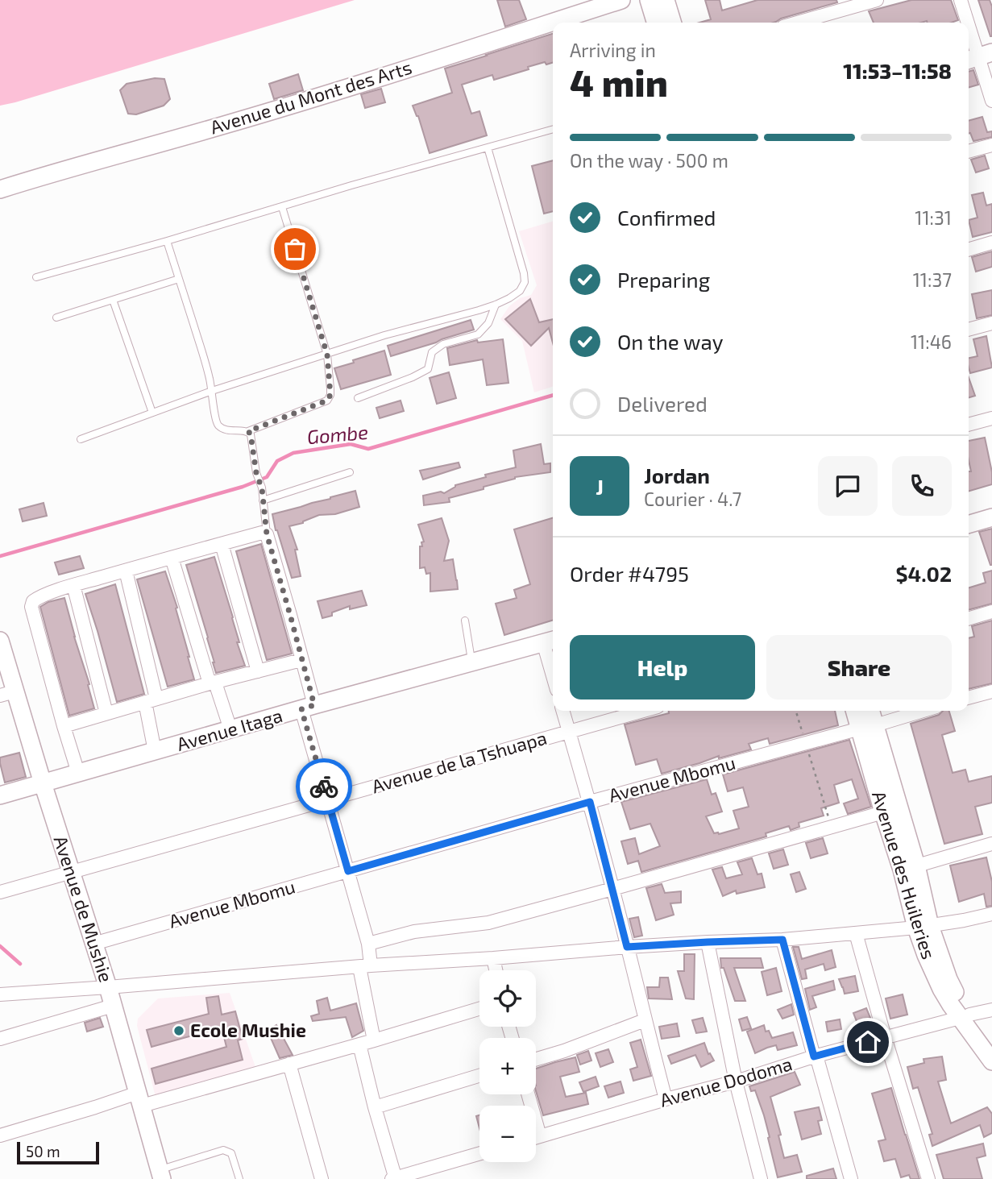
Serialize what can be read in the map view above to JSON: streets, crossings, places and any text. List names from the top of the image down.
{
  "streets": {
    "street": [
      "Avenue du Mont des Arts",
      "Avenue Itaga",
      "Avenue de la Tshuapa",
      "Avenue Mbomu",
      "Avenue des Huileries",
      "Avenue de Mushie",
      "Avenue Dodoma"
    ]
  },
  "crossings": [
    ["Avenue Itaga", "Avenue de Mushie"],
    ["Avenue de la Tshuapa", "Avenue de Mushie"],
    ["Avenue Mbomu", "Avenue des Huileries"],
    ["Avenue Mbomu", "Avenue de Mushie"],
    ["Avenue des Huileries", "Avenue Dodoma"]
  ],
  "water": ["Gombe"],
  "places": ["Ecole Mushie"],
  "scale_bar": "50 m",
  "page": {
    "heading": ["4 min", "Arriving in", "11:53–11:58"],
    "panel": [
      "Jordan",
      "Courier · 4.7",
      "Order #4795",
      "$4.02"
    ],
    "bar": "On the way · 500 m",
    "list": [
      ["Confirmed", "11:31"],
      ["Preparing", "11:37"],
      ["On the way", "11:46"],
      "Delivered"
    ],
    "round": "J",
    "buttons": ["Help", "Share"],
    "map_buttons": ["+", "−"],
    "scale": "50 m"
  }
}
